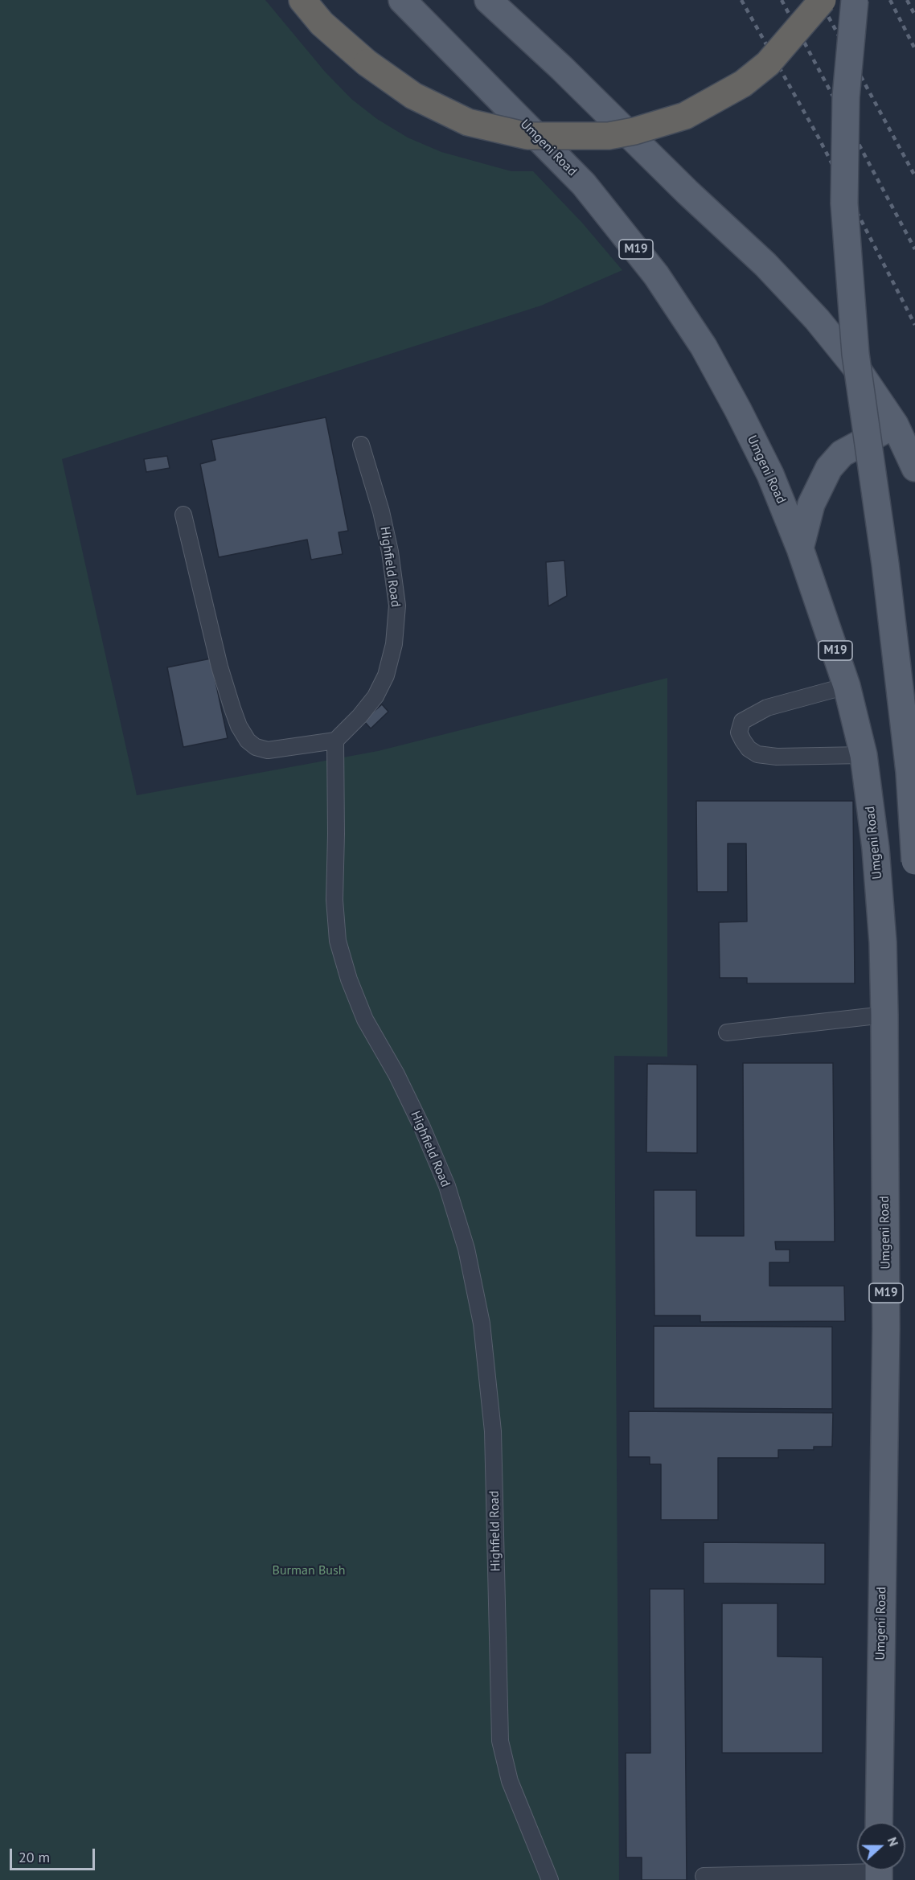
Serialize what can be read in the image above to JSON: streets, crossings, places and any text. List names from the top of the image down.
{
  "streets": {
    "main road": ["Umgeni Road", "M19"],
    "lane": ["Highfield Road"]
  },
  "parks": ["Burman Bush"],
  "scale_bar": "20 m",
  "north": "right"
}
